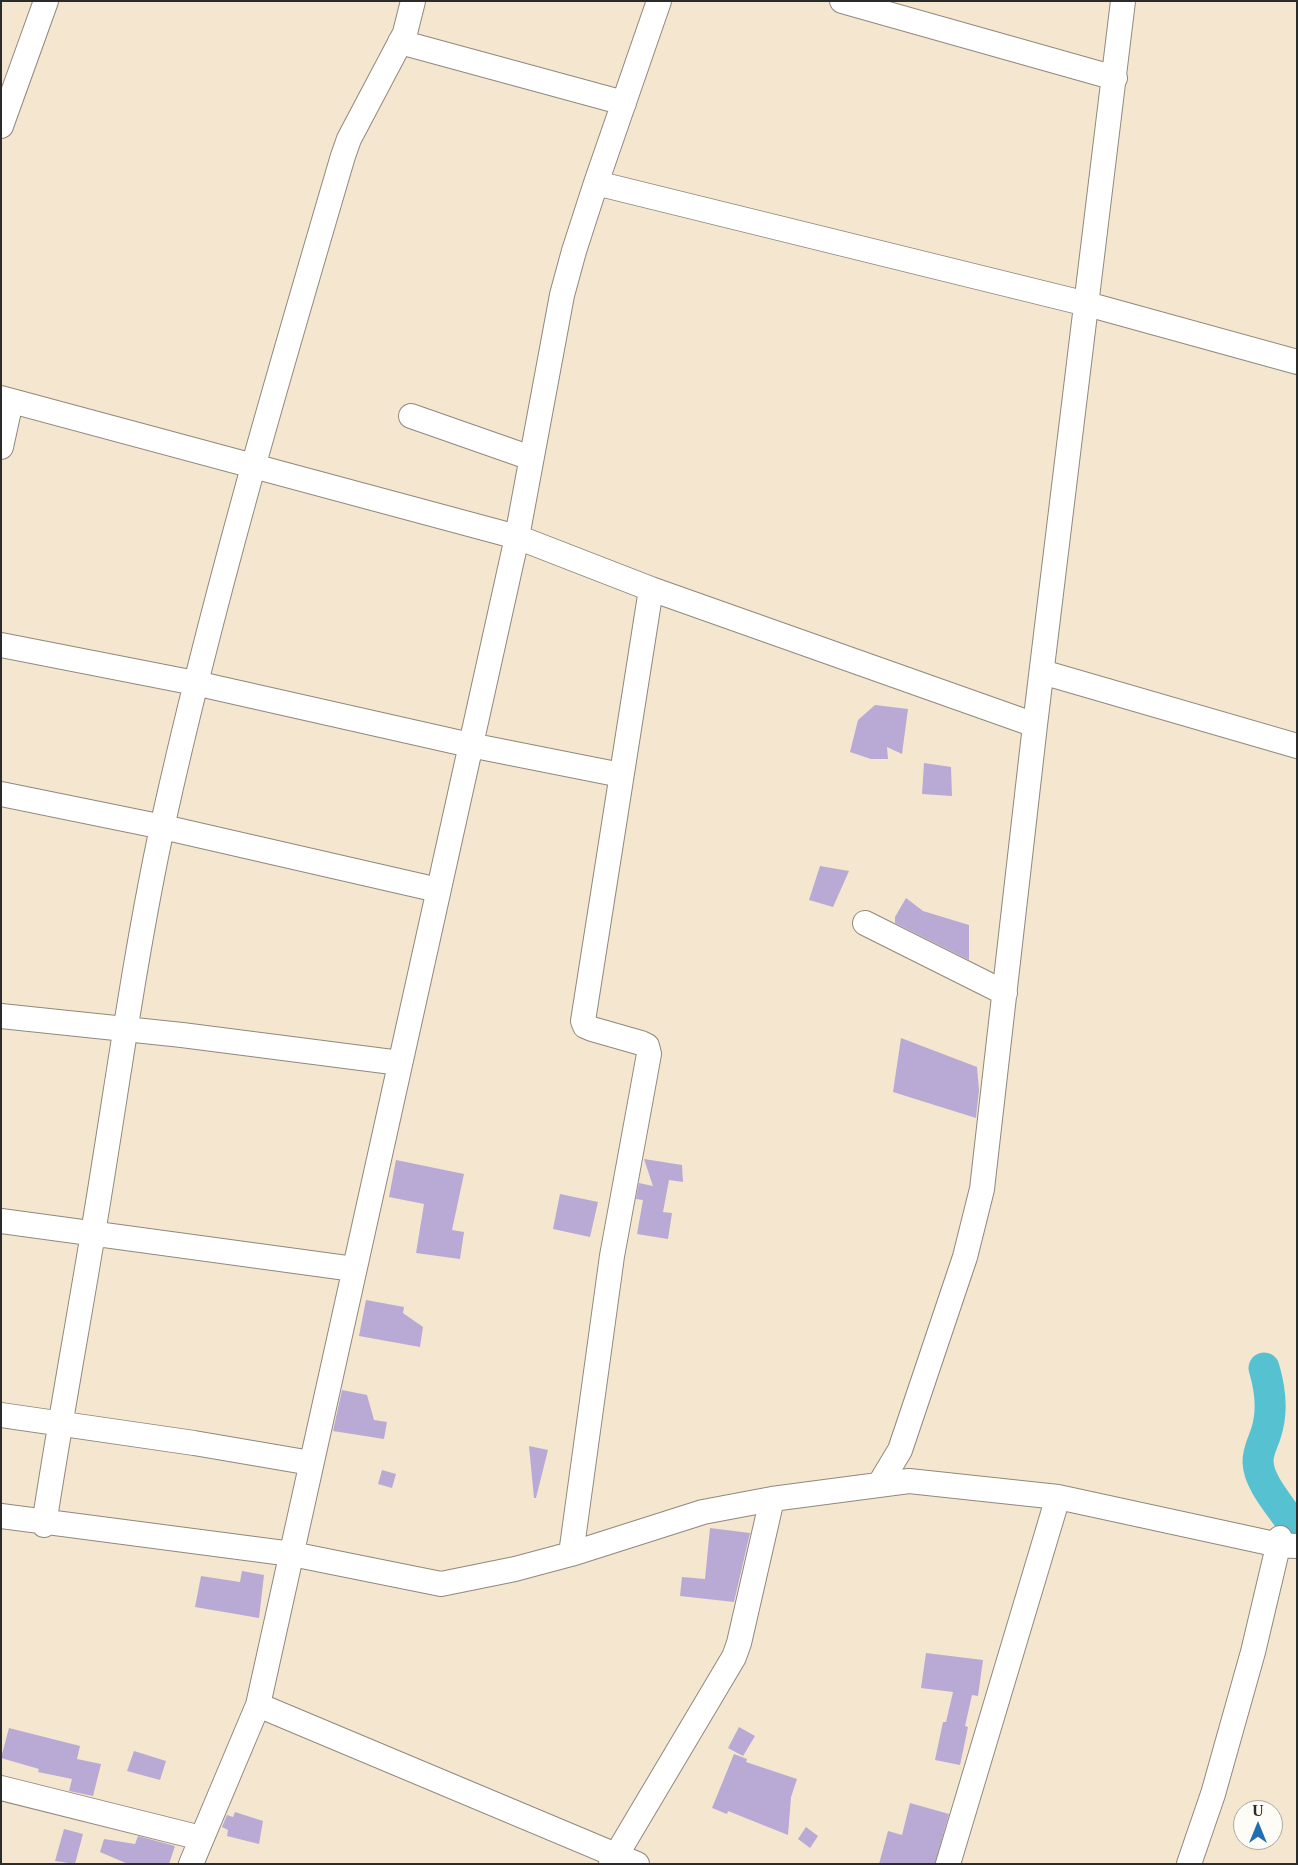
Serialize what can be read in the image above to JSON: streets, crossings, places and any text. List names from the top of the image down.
{
  "north": "top"
}
